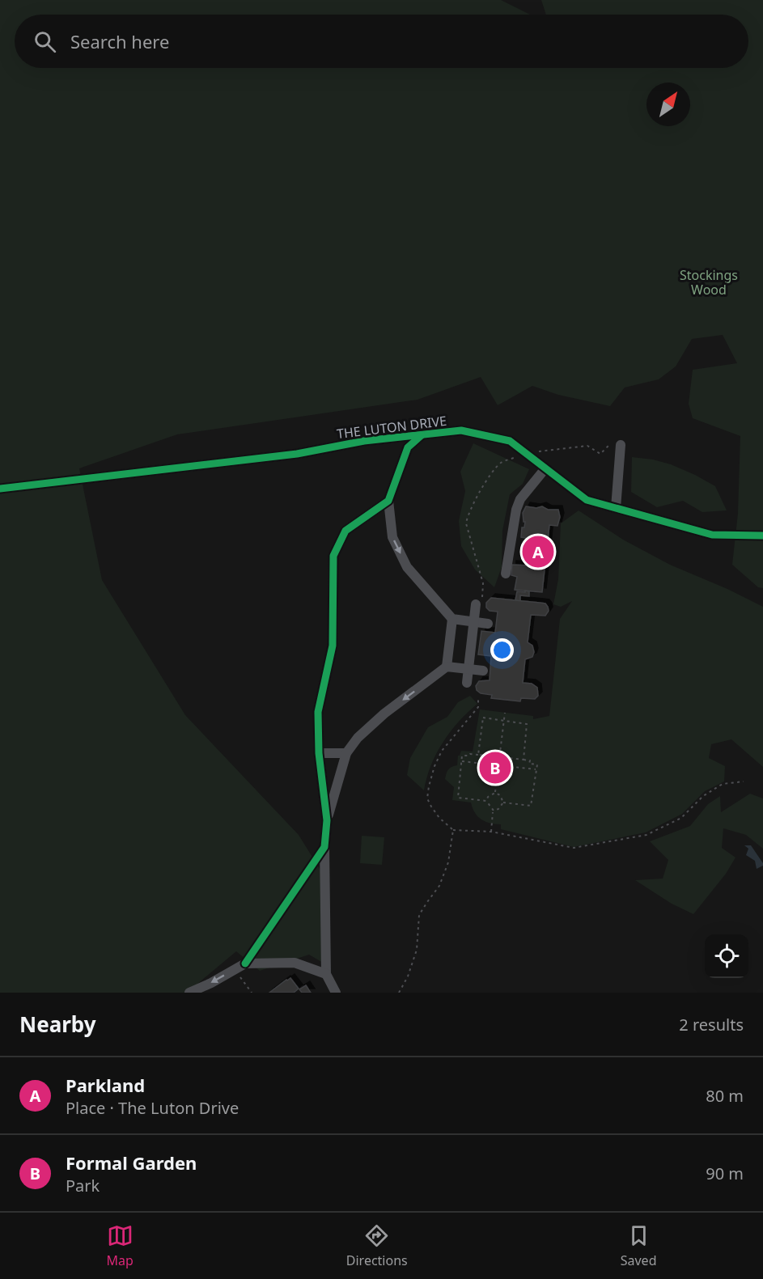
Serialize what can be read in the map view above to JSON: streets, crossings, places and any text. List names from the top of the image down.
{
  "streets": {
    "street": ["THE LUTON DRIVE"]
  },
  "parks": ["Stockings Wood"],
  "north": "top right",
  "page": {
    "search": "Search here",
    "pins": ["A", "B"],
    "heading": ["Nearby", "2 results"],
    "list": [
      {
        "mark": "A",
        "name": "Parkland",
        "note": "Place · The Luton Drive",
        "value": "80 m"
      },
      {
        "mark": "B",
        "name": "Formal Garden",
        "note": "Park",
        "value": "90 m"
      }
    ],
    "nav": ["Map", "Directions", "Saved"]
  }
}
